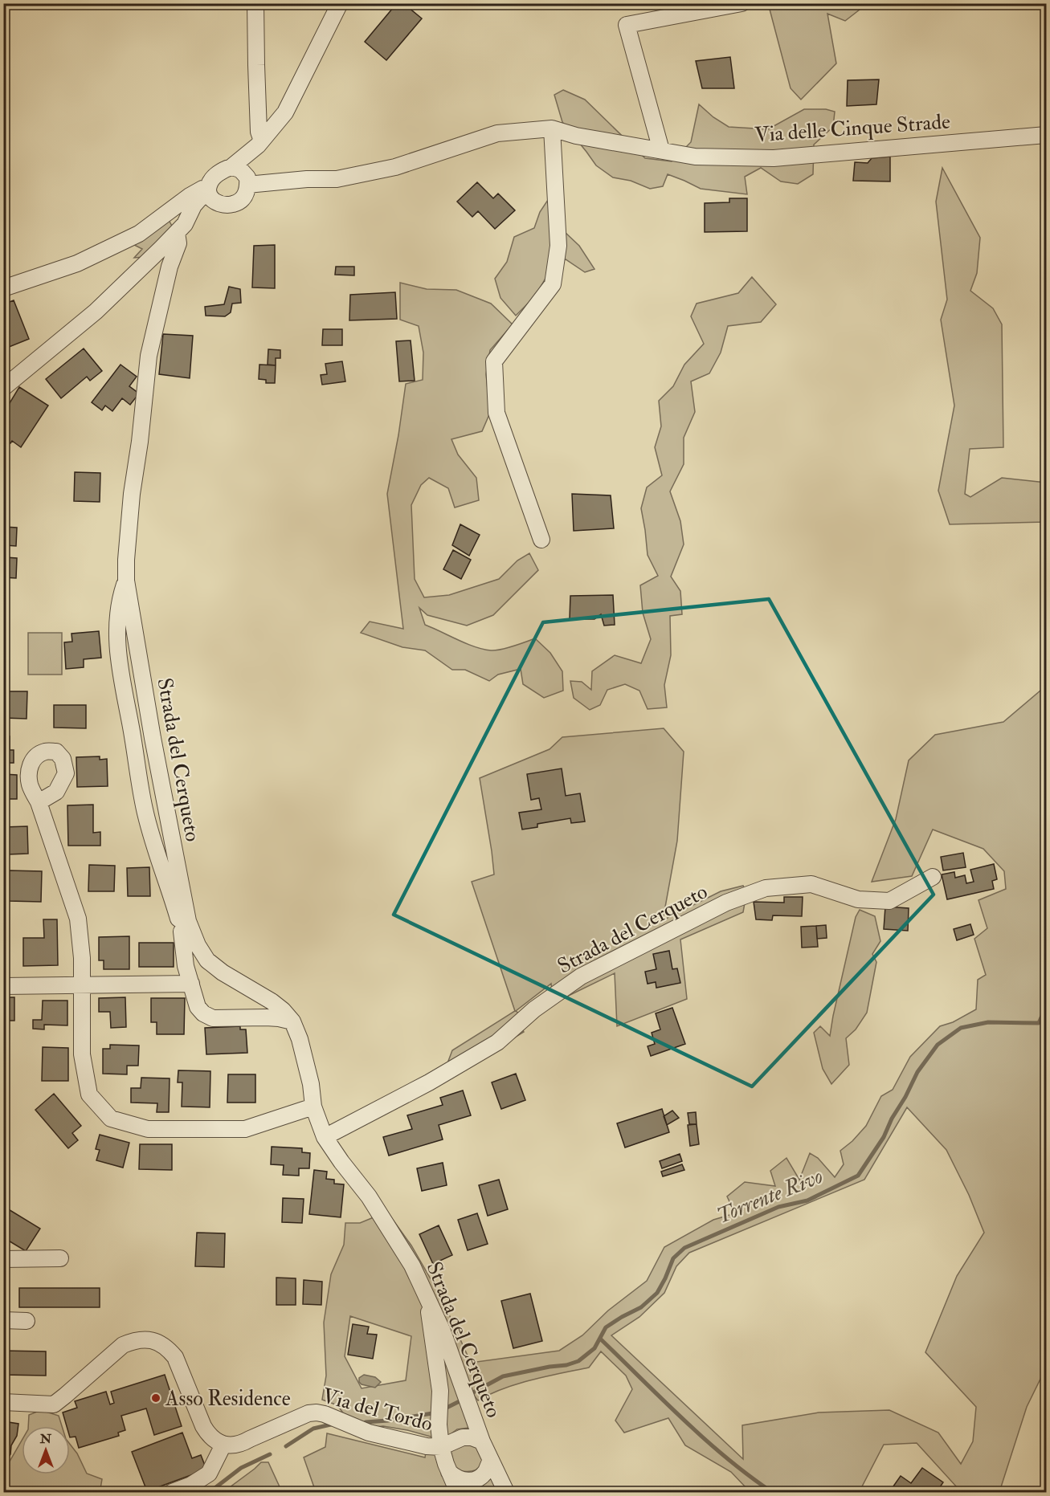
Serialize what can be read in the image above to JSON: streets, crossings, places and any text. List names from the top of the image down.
{
  "streets": {
    "street": ["Via delle Cinque Strade", "Strada del Cerqueto", "Via del Tordo"]
  },
  "crossings": [
    ["Strada del Cerqueto", "Via del Tordo"]
  ],
  "water": ["Torrente Rivo"],
  "places": ["Asso Residence"],
  "north": "top"
}
